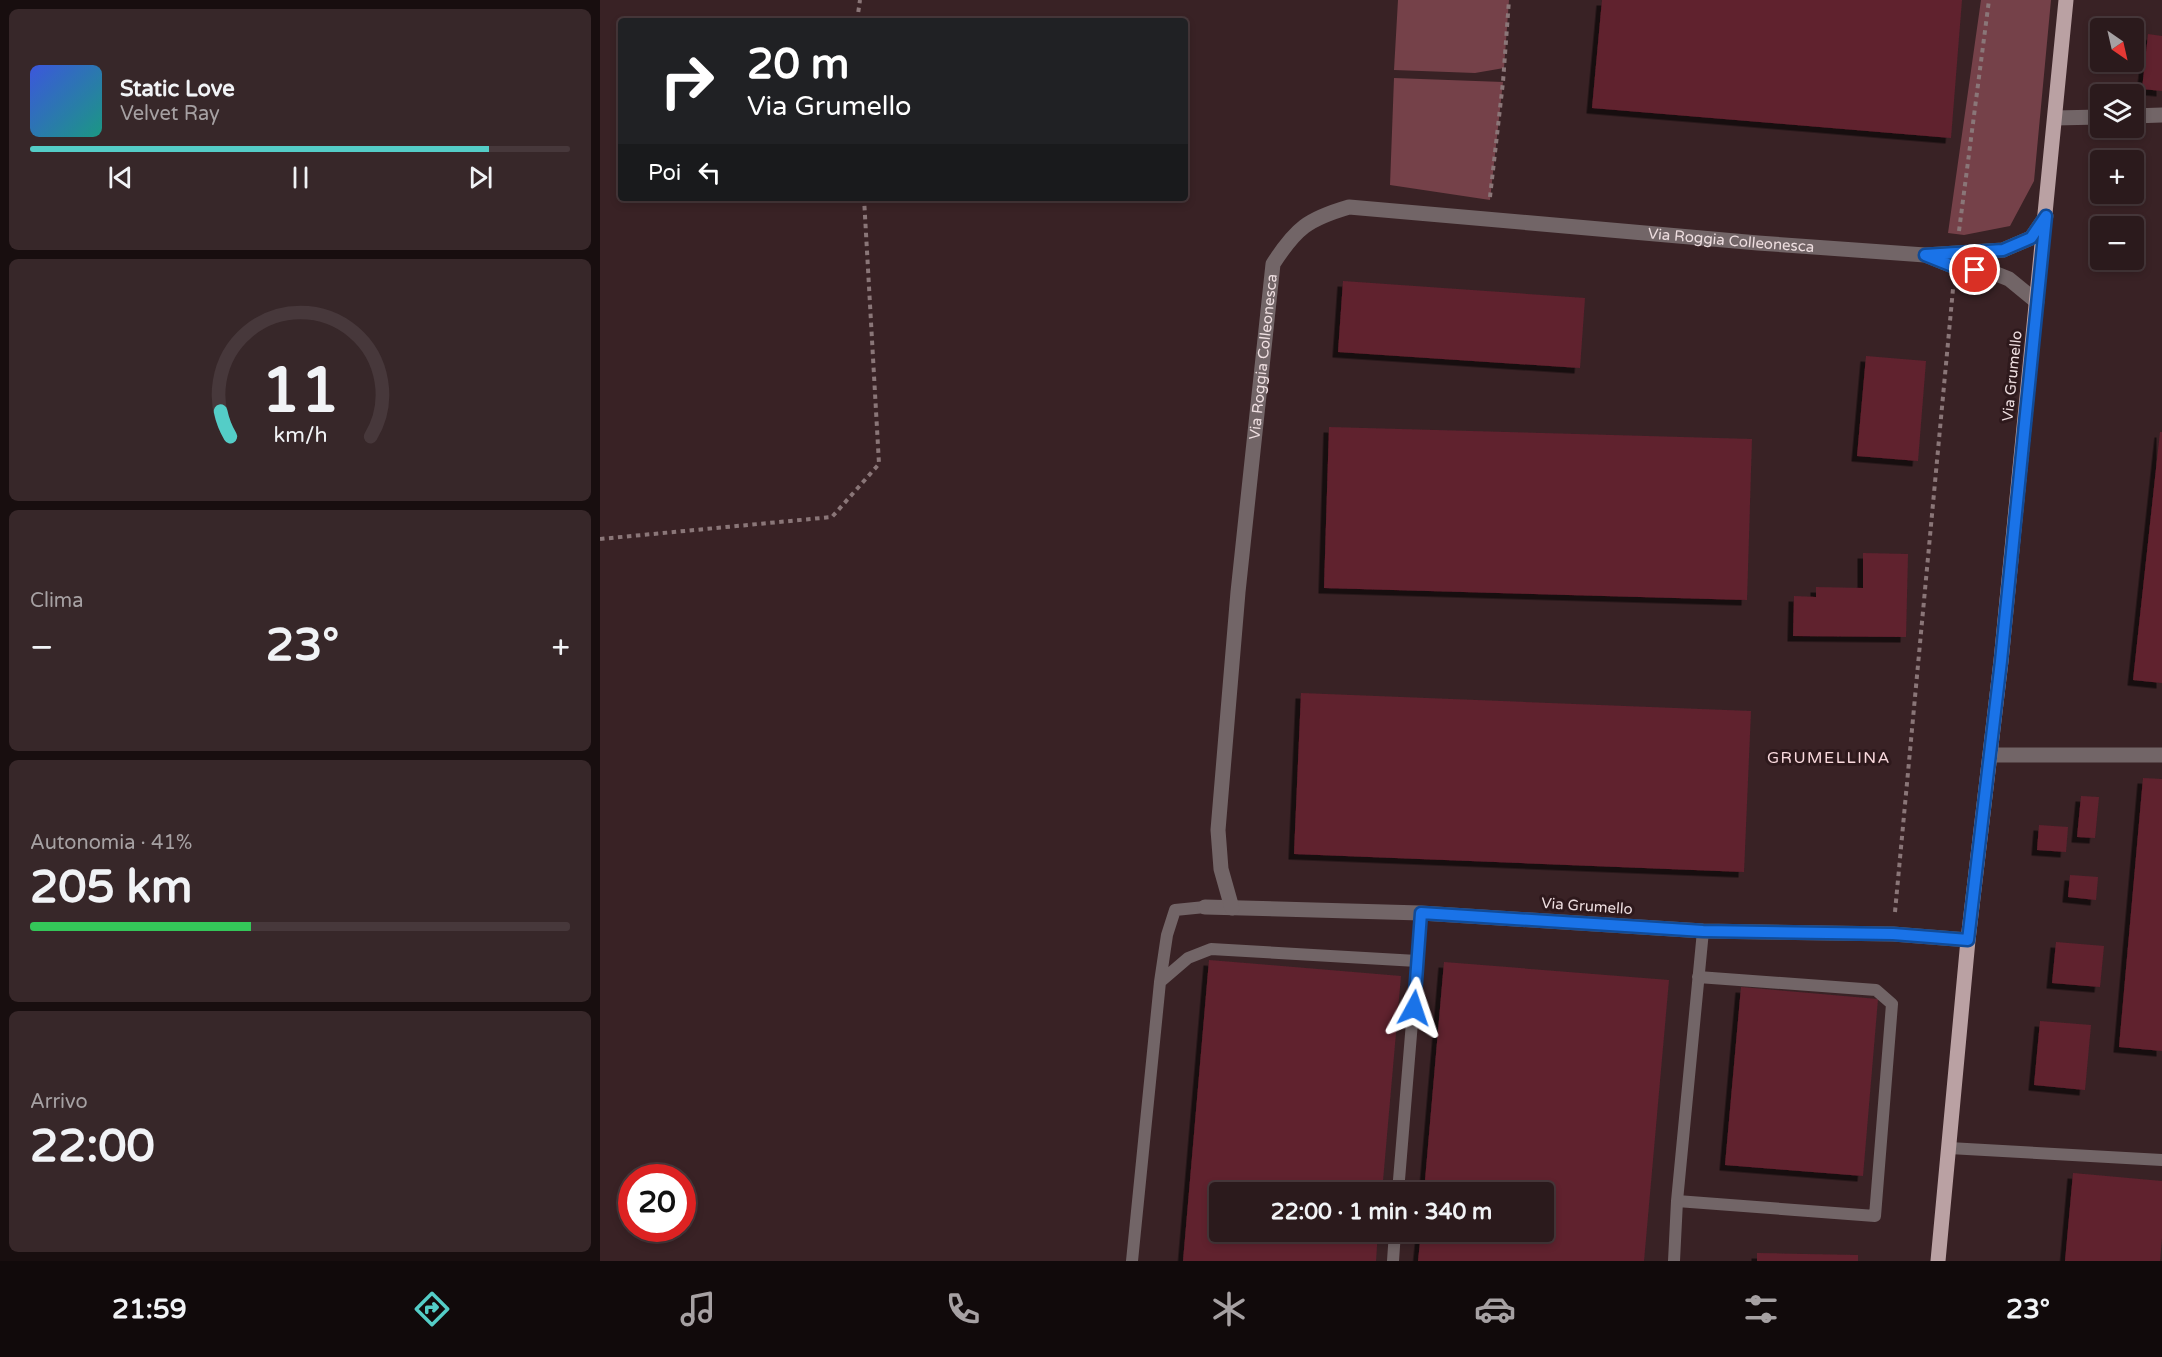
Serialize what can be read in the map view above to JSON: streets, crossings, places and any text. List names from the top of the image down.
{
  "streets": {
    "main road": ["Via Grumello"],
    "street": ["Via Roggia Colleonesca"]
  },
  "crossings": [
    ["Via Roggia Colleonesca", "Via Grumello"]
  ],
  "districts": ["GRUMELLINA"],
  "north": "bottom right",
  "page": {
    "map_buttons": ["+", "−"],
    "turn": ["20 m", "Via Grumello"],
    "song": ["Static Love", "Velvet Ray"],
    "then": "Poi",
    "tile": [
      "Clima",
      ["Autonomia · 41%", "205 km"],
      ["Arrivo", "22:00"]
    ],
    "heat": ["−", "23°", "+"],
    "limit": "20",
    "trip": "22:00 · 1 min · 340 m",
    "tabs": ["21:59", "23°"],
    "gauge": ["11", "km/h"]
  }
}
